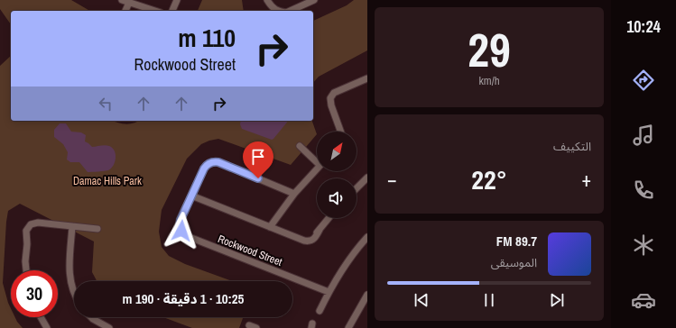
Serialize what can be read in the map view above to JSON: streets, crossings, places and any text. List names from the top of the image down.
{
  "streets": {
    "street": ["Rockwood Street"]
  },
  "parks": ["Damac Hills Park"],
  "north": "top right",
  "page": {
    "tabs": "10:24",
    "tile": [
      ["29", "km/h"],
      "التكييف"
    ],
    "turn": ["110 m", "Rockwood Street"],
    "heat": ["−", "22°", "+"],
    "song": ["89.7 FM", "الموسيقى"],
    "limit": "30",
    "trip": "10:25 · 1 دقيقة · 190 m"
  }
}
